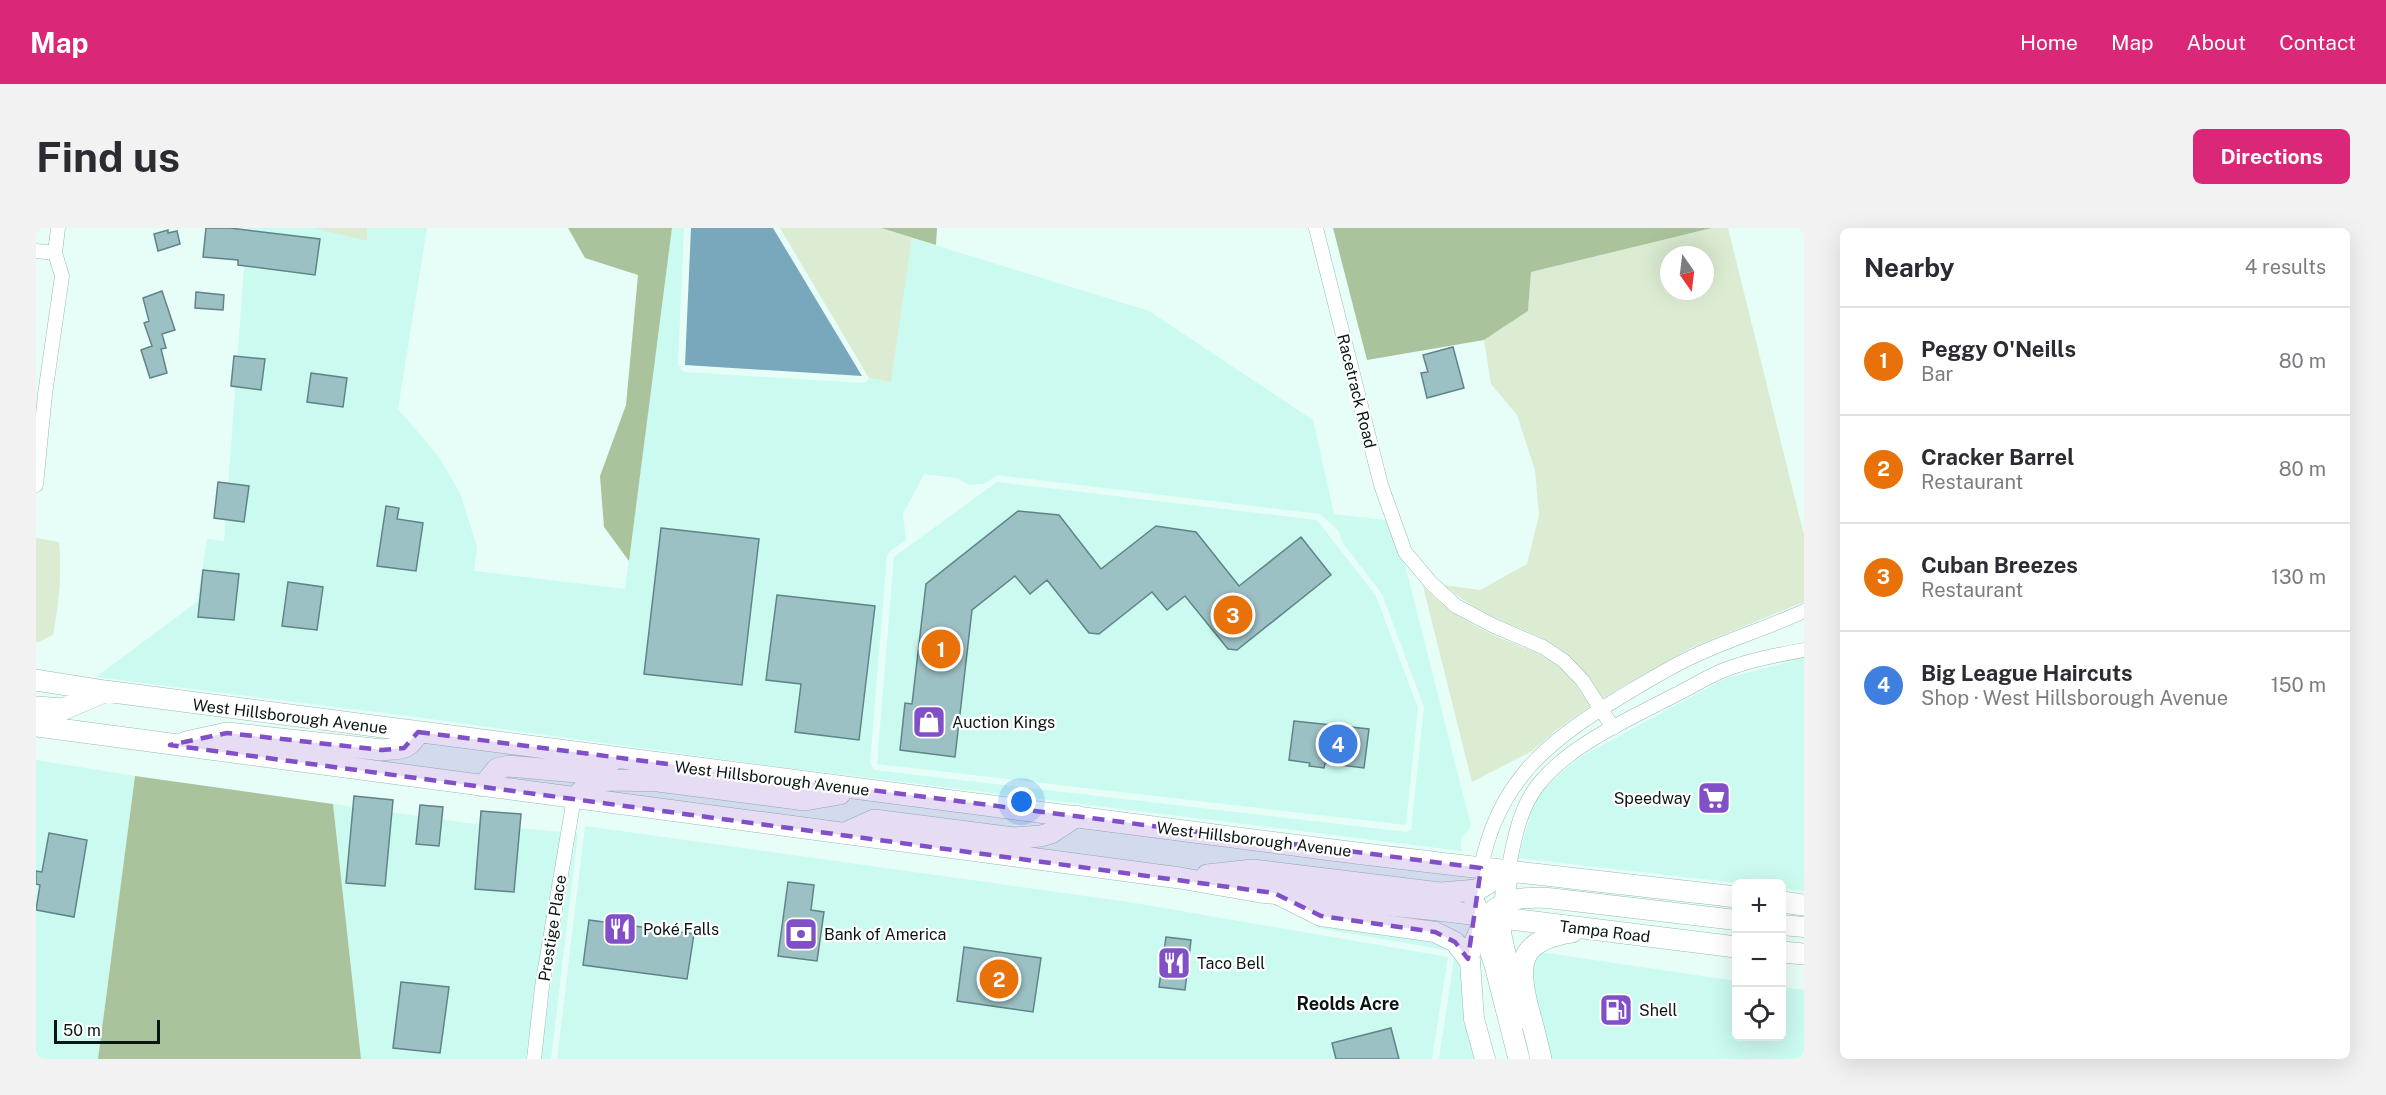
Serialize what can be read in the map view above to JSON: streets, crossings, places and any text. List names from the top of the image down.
{
  "streets": {
    "main road": ["West Hillsborough Avenue", "Tampa Road"],
    "street": ["Racetrack Road", "Prestige Place"]
  },
  "districts": ["Reolds Acre"],
  "places": {
    "shop": ["Auction Kings"],
    "supermarket": ["Speedway"],
    "restaurant": ["Poké Falls", "Taco Bell"],
    "bank": ["Bank of America"],
    "fuel station": ["Shell"]
  },
  "scale_bar": "50 m",
  "north": "bottom",
  "page": {
    "header": "Map",
    "nav": [
      "Home",
      "Map",
      "About",
      "Contact"
    ],
    "buttons": "Directions",
    "title": "Find us",
    "heading": ["Nearby", "4 results"],
    "list": [
      {
        "mark": "1",
        "name": "Peggy O'Neills",
        "note": "Bar",
        "value": "80 m"
      },
      {
        "mark": "2",
        "name": "Cracker Barrel",
        "note": "Restaurant",
        "value": "80 m"
      },
      {
        "mark": "3",
        "name": "Cuban Breezes",
        "note": "Restaurant",
        "value": "130 m"
      },
      {
        "mark": "4",
        "name": "Big League Haircuts",
        "note": "Shop · West Hillsborough Avenue",
        "value": "150 m"
      }
    ],
    "pins": [
      "3",
      "1",
      "4",
      "2"
    ],
    "map_buttons": ["+", "−"],
    "scale": "50 m"
  }
}
